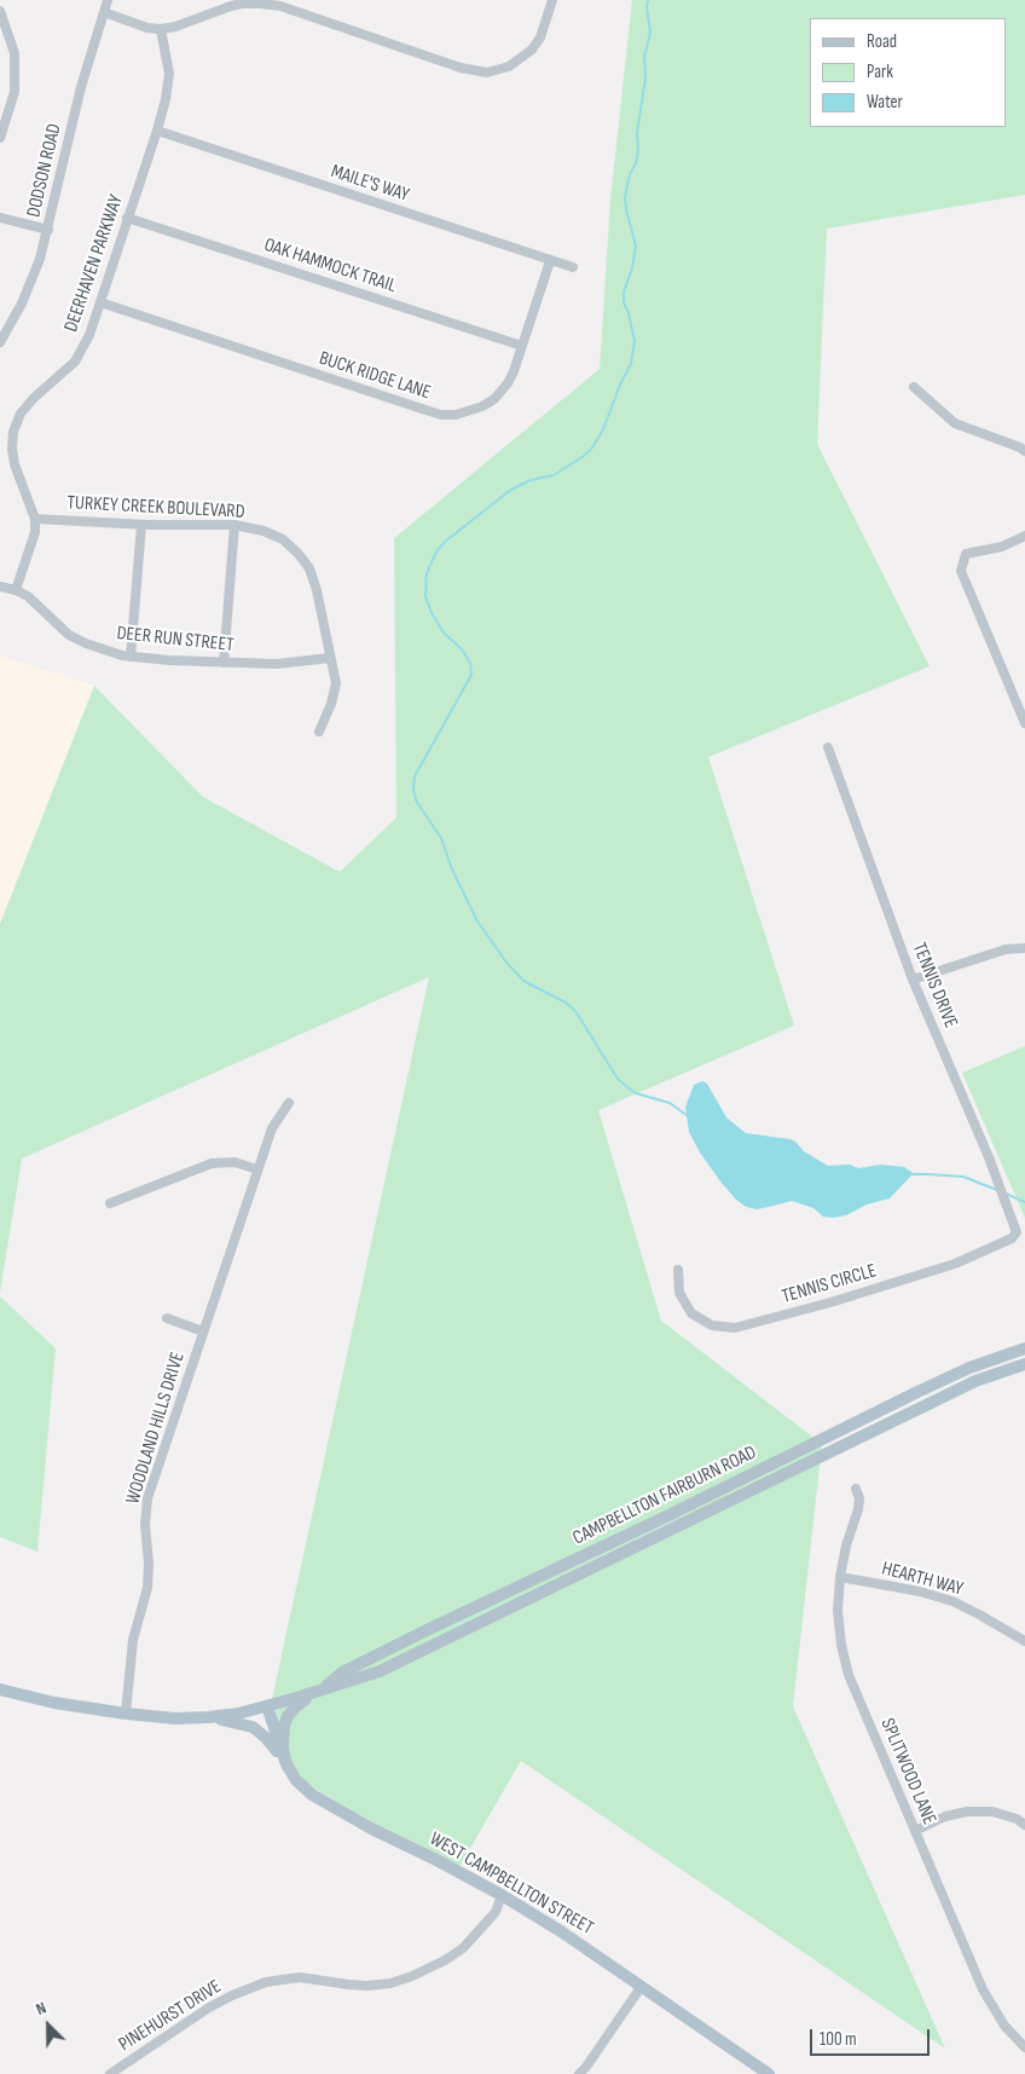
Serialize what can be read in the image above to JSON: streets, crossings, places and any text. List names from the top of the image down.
{
  "streets": {
    "main road": ["CAMPBELLTON FAIRBURN ROAD", "WEST CAMPBELLTON STREET"],
    "street": [
      "DODSON ROAD",
      "MAILE'S WAY",
      "DEERHAVEN PARKWAY",
      "OAK HAMMOCK TRAIL",
      "BUCK RIDGE LANE",
      "TURKEY CREEK BOULEVARD",
      "DEER RUN STREET",
      "TENNIS DRIVE",
      "TENNIS CIRCLE",
      "WOODLAND HILLS DRIVE",
      "HEARTH WAY",
      "SPLITWOOD LANE",
      "PINEHURST DRIVE"
    ]
  },
  "crossings": [
    ["MAILE'S WAY", "DEERHAVEN PARKWAY"],
    ["MAILE'S WAY", "BUCK RIDGE LANE"],
    ["DEERHAVEN PARKWAY", "OAK HAMMOCK TRAIL"],
    ["DEERHAVEN PARKWAY", "BUCK RIDGE LANE"],
    ["DEERHAVEN PARKWAY", "TURKEY CREEK BOULEVARD"],
    ["OAK HAMMOCK TRAIL", "BUCK RIDGE LANE"],
    ["TURKEY CREEK BOULEVARD", "DEER RUN STREET"],
    ["TENNIS DRIVE", "TENNIS CIRCLE"],
    ["WOODLAND HILLS DRIVE", "CAMPBELLTON FAIRBURN ROAD"],
    ["CAMPBELLTON FAIRBURN ROAD", "WEST CAMPBELLTON STREET"],
    ["HEARTH WAY", "SPLITWOOD LANE"],
    ["WEST CAMPBELLTON STREET", "PINEHURST DRIVE"]
  ],
  "legend": ["Road", "Park", "Water"],
  "scale_bar": "100 m",
  "north": "top left"
}
